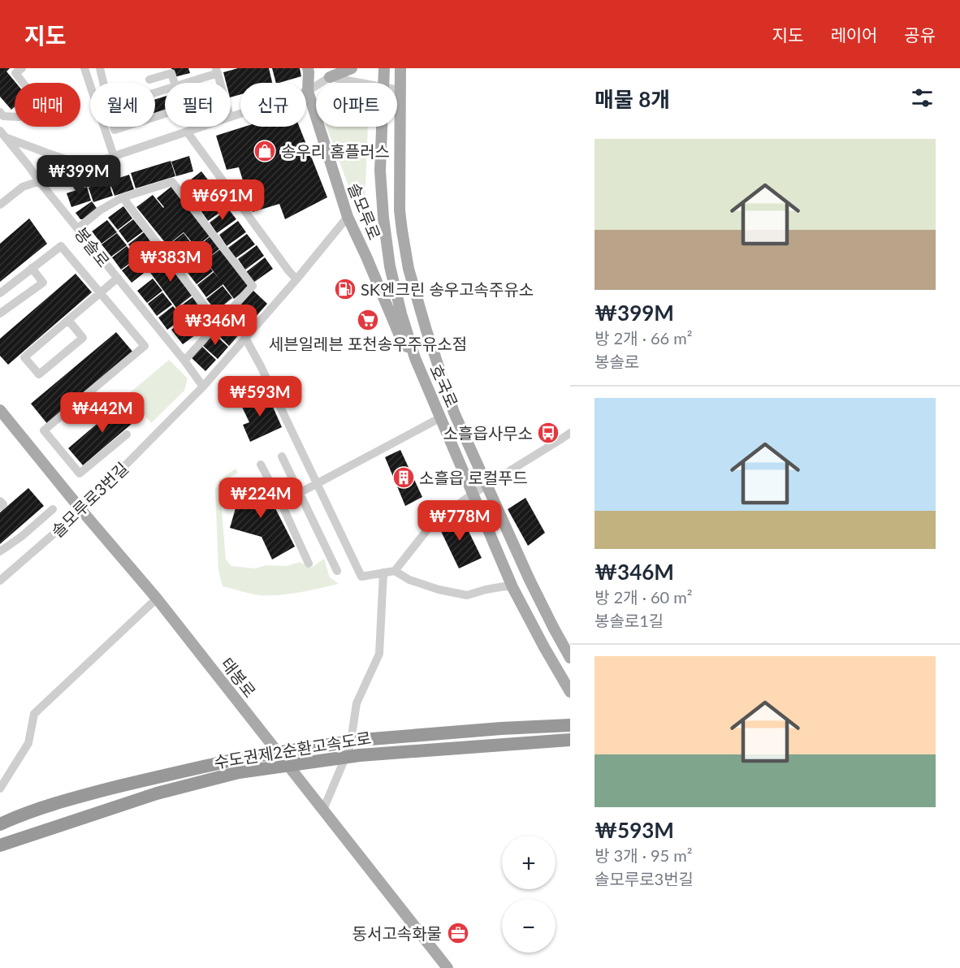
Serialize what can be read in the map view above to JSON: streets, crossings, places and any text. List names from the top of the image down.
{
  "streets": {
    "highway": ["수도권제2순환고속도로"],
    "main road": ["솔모루로", "호국로", "태봉로"],
    "street": ["봉솔로", "솔모루로3번길"]
  },
  "crossings": [
    ["솔모루로", "호국로"],
    ["솔모루로", "솔모루로3번길"],
    ["봉솔로", "솔모루로3번길"],
    ["솔모루로3번길", "태봉로"]
  ],
  "places": {
    "shop": ["송우리 홈플러스"],
    "fuel station": ["SK엔크린 송우고속주유소"],
    "supermarket": ["세븐일레븐 포천송우주유소점"],
    "bus stop": ["소흘읍사무소"],
    "building": ["소흘읍 로컬푸드"],
    "office": ["동서고속화물"]
  },
  "page": {
    "header": "지도",
    "nav": ["지도", "레이어", "공유"],
    "heading": "매물 8개",
    "chip": [
      "매매",
      "월세",
      "필터",
      "신규",
      "아파트"
    ],
    "list": [
      {
        "name": "₩399M",
        "note": "방 2개 · 66 m² · 봉솔로"
      },
      {
        "name": "₩346M",
        "note": "방 2개 · 60 m² · 봉솔로1길"
      },
      {
        "name": "₩593M",
        "note": "방 3개 · 95 m² · 솔모루로3번길"
      }
    ],
    "price": [
      "₩399M",
      "₩691M",
      "₩383M",
      "₩346M",
      "₩593M",
      "₩442M",
      "₩224M",
      "₩778M"
    ],
    "map_buttons": ["+", "−"]
  }
}
